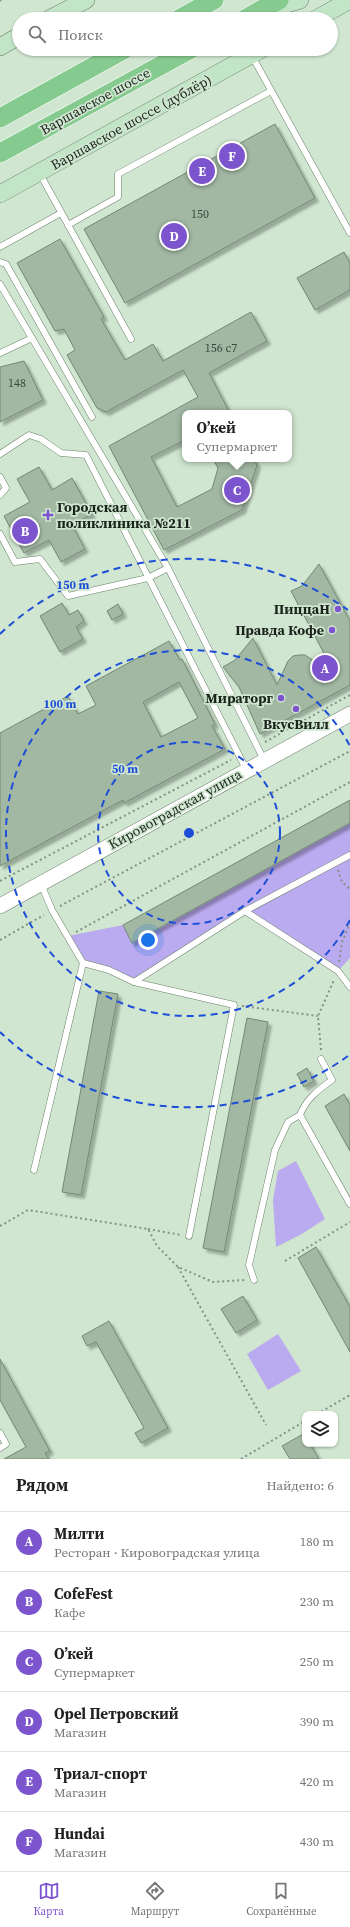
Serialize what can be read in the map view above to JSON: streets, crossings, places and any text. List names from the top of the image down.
{
  "streets": {
    "main road": ["Варшавское шоссе", "Варшавское шоссе (дублёр)"],
    "street": ["Кировоградская улица"]
  },
  "places": {
    "health": ["Городская поликлиника №211"],
    "other": [
      "ПиццаН",
      "Правда Кофе",
      "Мираторг",
      "ВкусВилл"
    ]
  },
  "house_numbers": ["150", "156 c7", "148"],
  "page": {
    "search": "Поиск",
    "pins": [
      "F",
      "E",
      "D",
      "C",
      "B",
      "A"
    ],
    "popup": ["О’кей", "Супермаркет"],
    "heading": ["Рядом", "Найдено: 6"],
    "list": [
      {
        "mark": "A",
        "name": "Милти",
        "note": "Ресторан · Кировоградская улица",
        "value": "180 m"
      },
      {
        "mark": "B",
        "name": "CofeFest",
        "note": "Кафе",
        "value": "230 m"
      },
      {
        "mark": "C",
        "name": "О’кей",
        "note": "Супермаркет",
        "value": "250 m"
      },
      {
        "mark": "D",
        "name": "Opel Петровский",
        "note": "Магазин",
        "value": "390 m"
      },
      {
        "mark": "E",
        "name": "Триал-спорт",
        "note": "Магазин",
        "value": "420 m"
      },
      {
        "mark": "F",
        "name": "Hundai",
        "note": "Магазин",
        "value": "430 m"
      }
    ],
    "nav": ["Карта", "Маршрут", "Сохранённые"]
  },
  "rings": ["150 m", "100 m", "50 m"]
}
